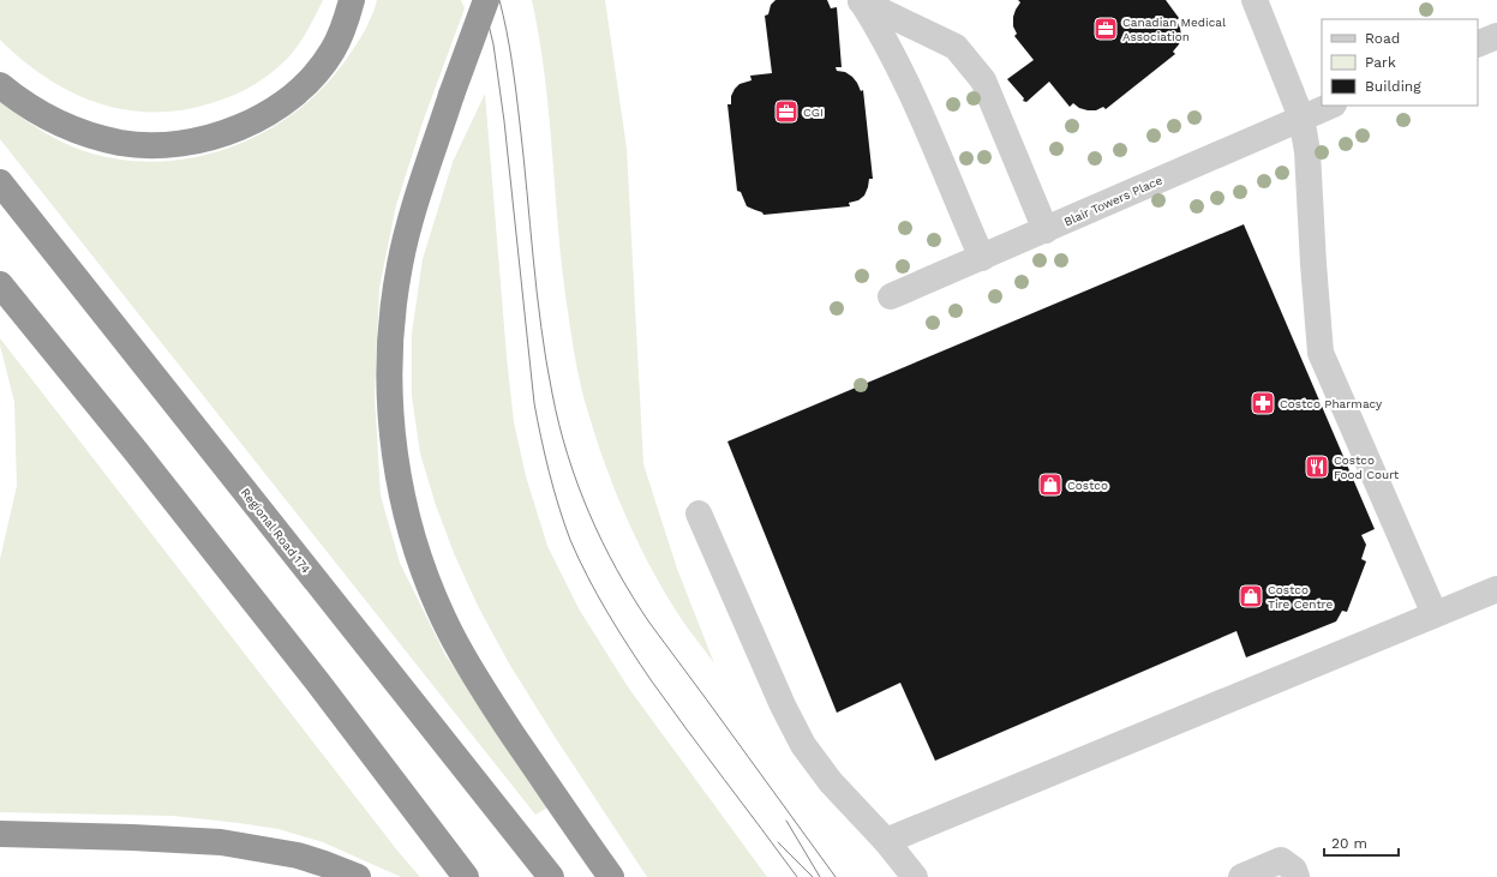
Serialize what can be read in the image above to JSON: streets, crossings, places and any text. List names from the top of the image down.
{
  "streets": {
    "highway": ["Regional Road 174"],
    "street": ["Blair Towers Place"]
  },
  "places": {
    "office": ["Canadian Medical Association", "CGI"],
    "pharmacy": ["Costco Pharmacy"],
    "restaurant": ["Costco Food Court"],
    "shop": ["Costco", "Costco Tire Centre"]
  },
  "legend": ["Road", "Park", "Building"],
  "scale_bar": "20 m"
}
